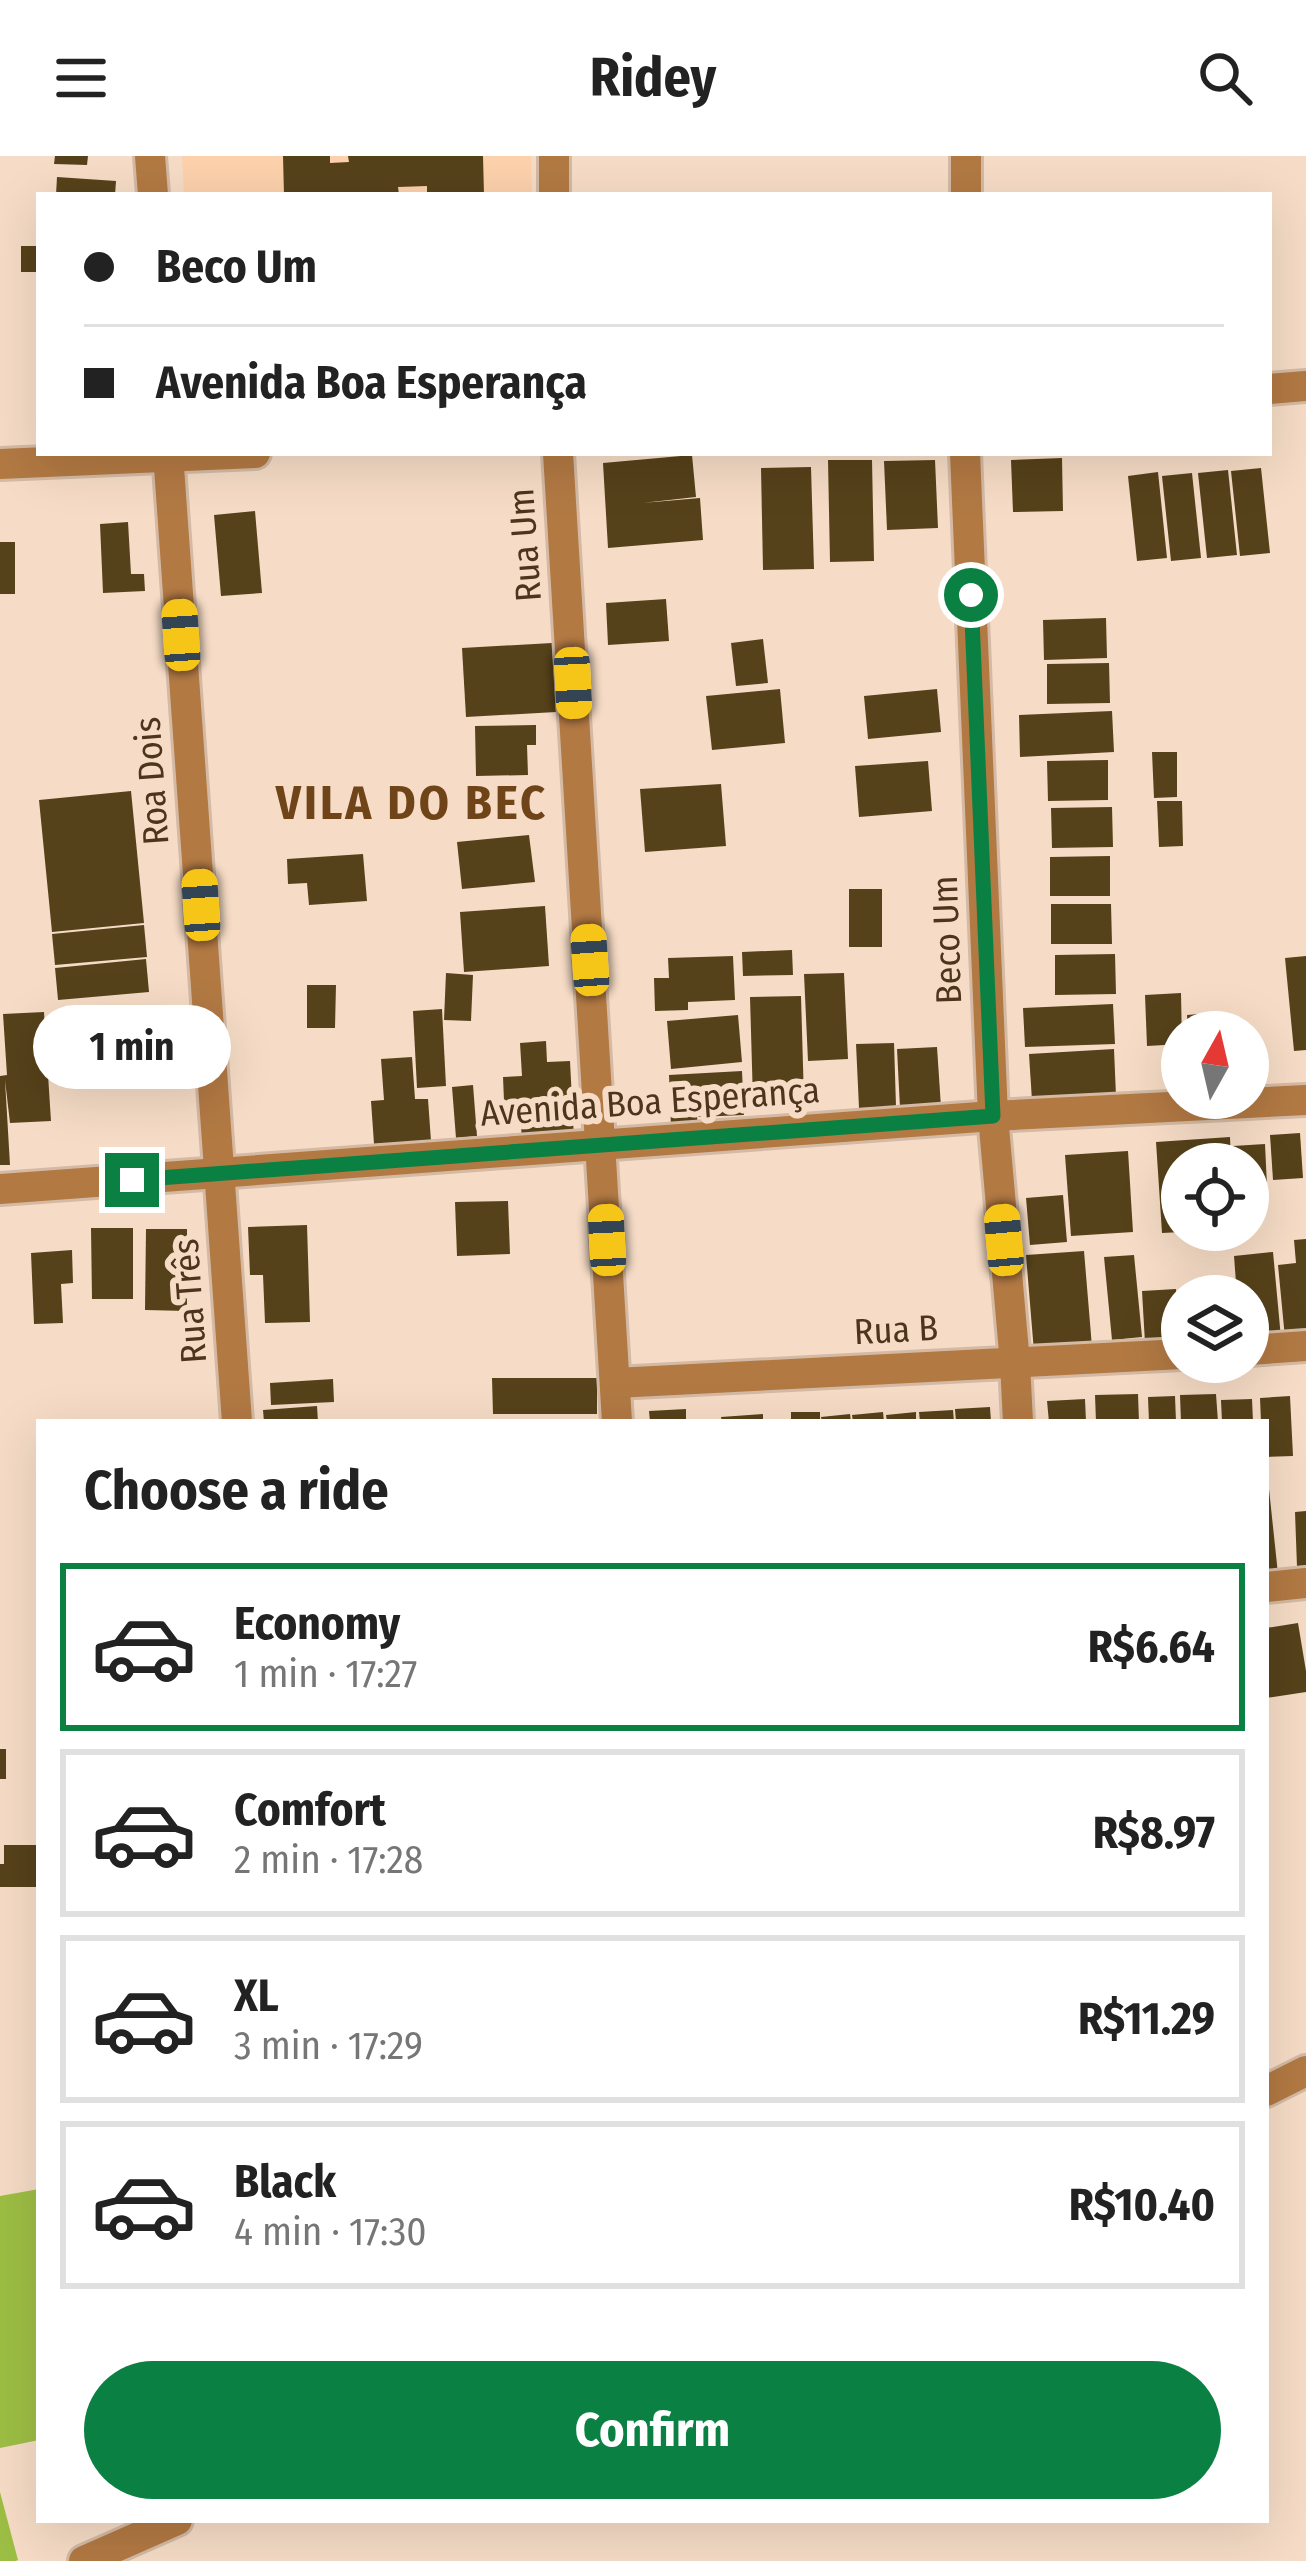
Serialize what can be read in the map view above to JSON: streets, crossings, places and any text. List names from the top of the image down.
{
  "streets": {
    "street": [
      "Rua Um",
      "Roa Dois",
      "Beco Um",
      "Avenida Boa Esperança",
      "Rua Três",
      "Rua B"
    ]
  },
  "crossings": [
    ["Rua Um", "Avenida Boa Esperança"],
    ["Rua Um", "Rua B"],
    ["Roa Dois", "Avenida Boa Esperança"],
    ["Roa Dois", "Rua Três"],
    ["Beco Um", "Avenida Boa Esperança"],
    ["Beco Um", "Rua B"],
    ["Avenida Boa Esperança", "Rua Três"]
  ],
  "districts": ["VILA DO BEC"],
  "north": "top",
  "page": {
    "header": "Ridey",
    "banner": ["Beco Um", "Avenida Boa Esperança"],
    "bubble": "1 min",
    "heading": "Choose a ride",
    "list": [
      {
        "name": "Economy",
        "note": "1 min · 17:27",
        "value": "R$6.64"
      },
      {
        "name": "Comfort",
        "note": "2 min · 17:28",
        "value": "R$8.97"
      },
      {
        "name": "XL",
        "note": "3 min · 17:29",
        "value": "R$11.29"
      },
      {
        "name": "Black",
        "note": "4 min · 17:30",
        "value": "R$10.40"
      }
    ],
    "buttons": "Confirm"
  }
}
